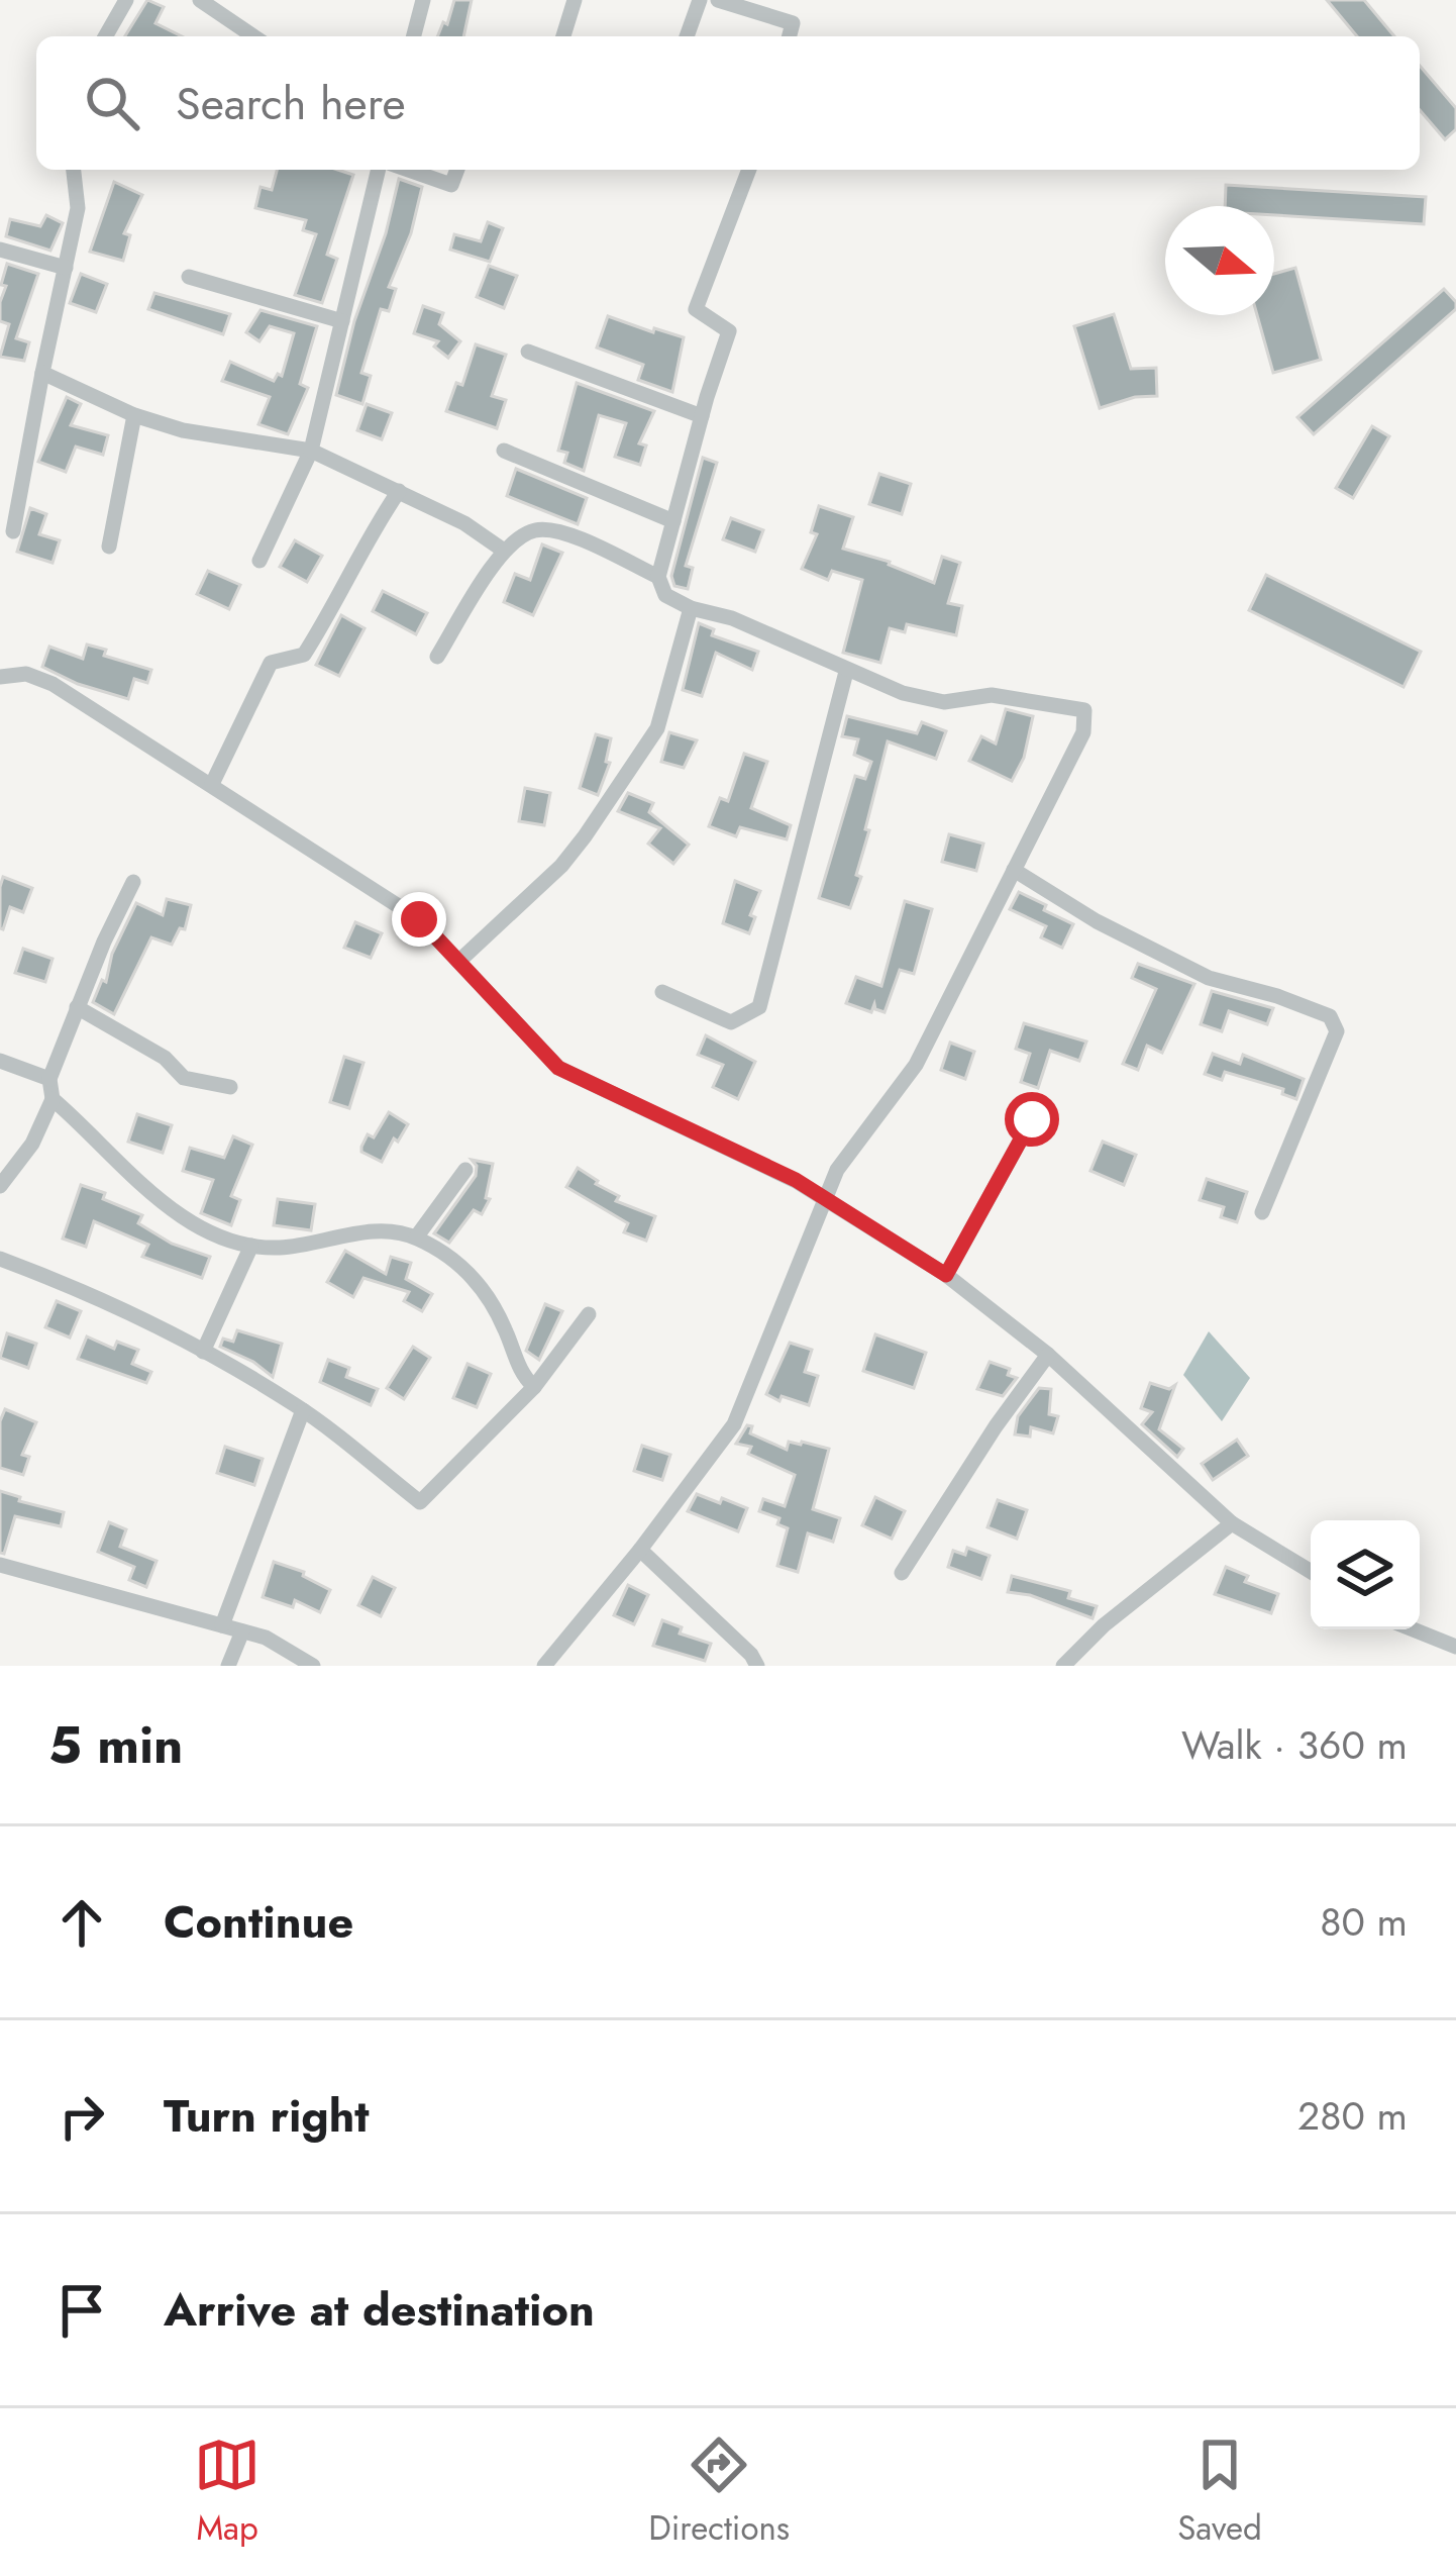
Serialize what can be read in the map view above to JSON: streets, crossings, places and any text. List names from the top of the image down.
{
  "north": "right",
  "page": {
    "search": "Search here",
    "heading": ["5 min", "Walk · 360 m"],
    "list": [
      ["Continue", "80 m"],
      ["Turn right", "280 m"],
      "Arrive at destination"
    ],
    "nav": ["Map", "Directions", "Saved"]
  }
}
